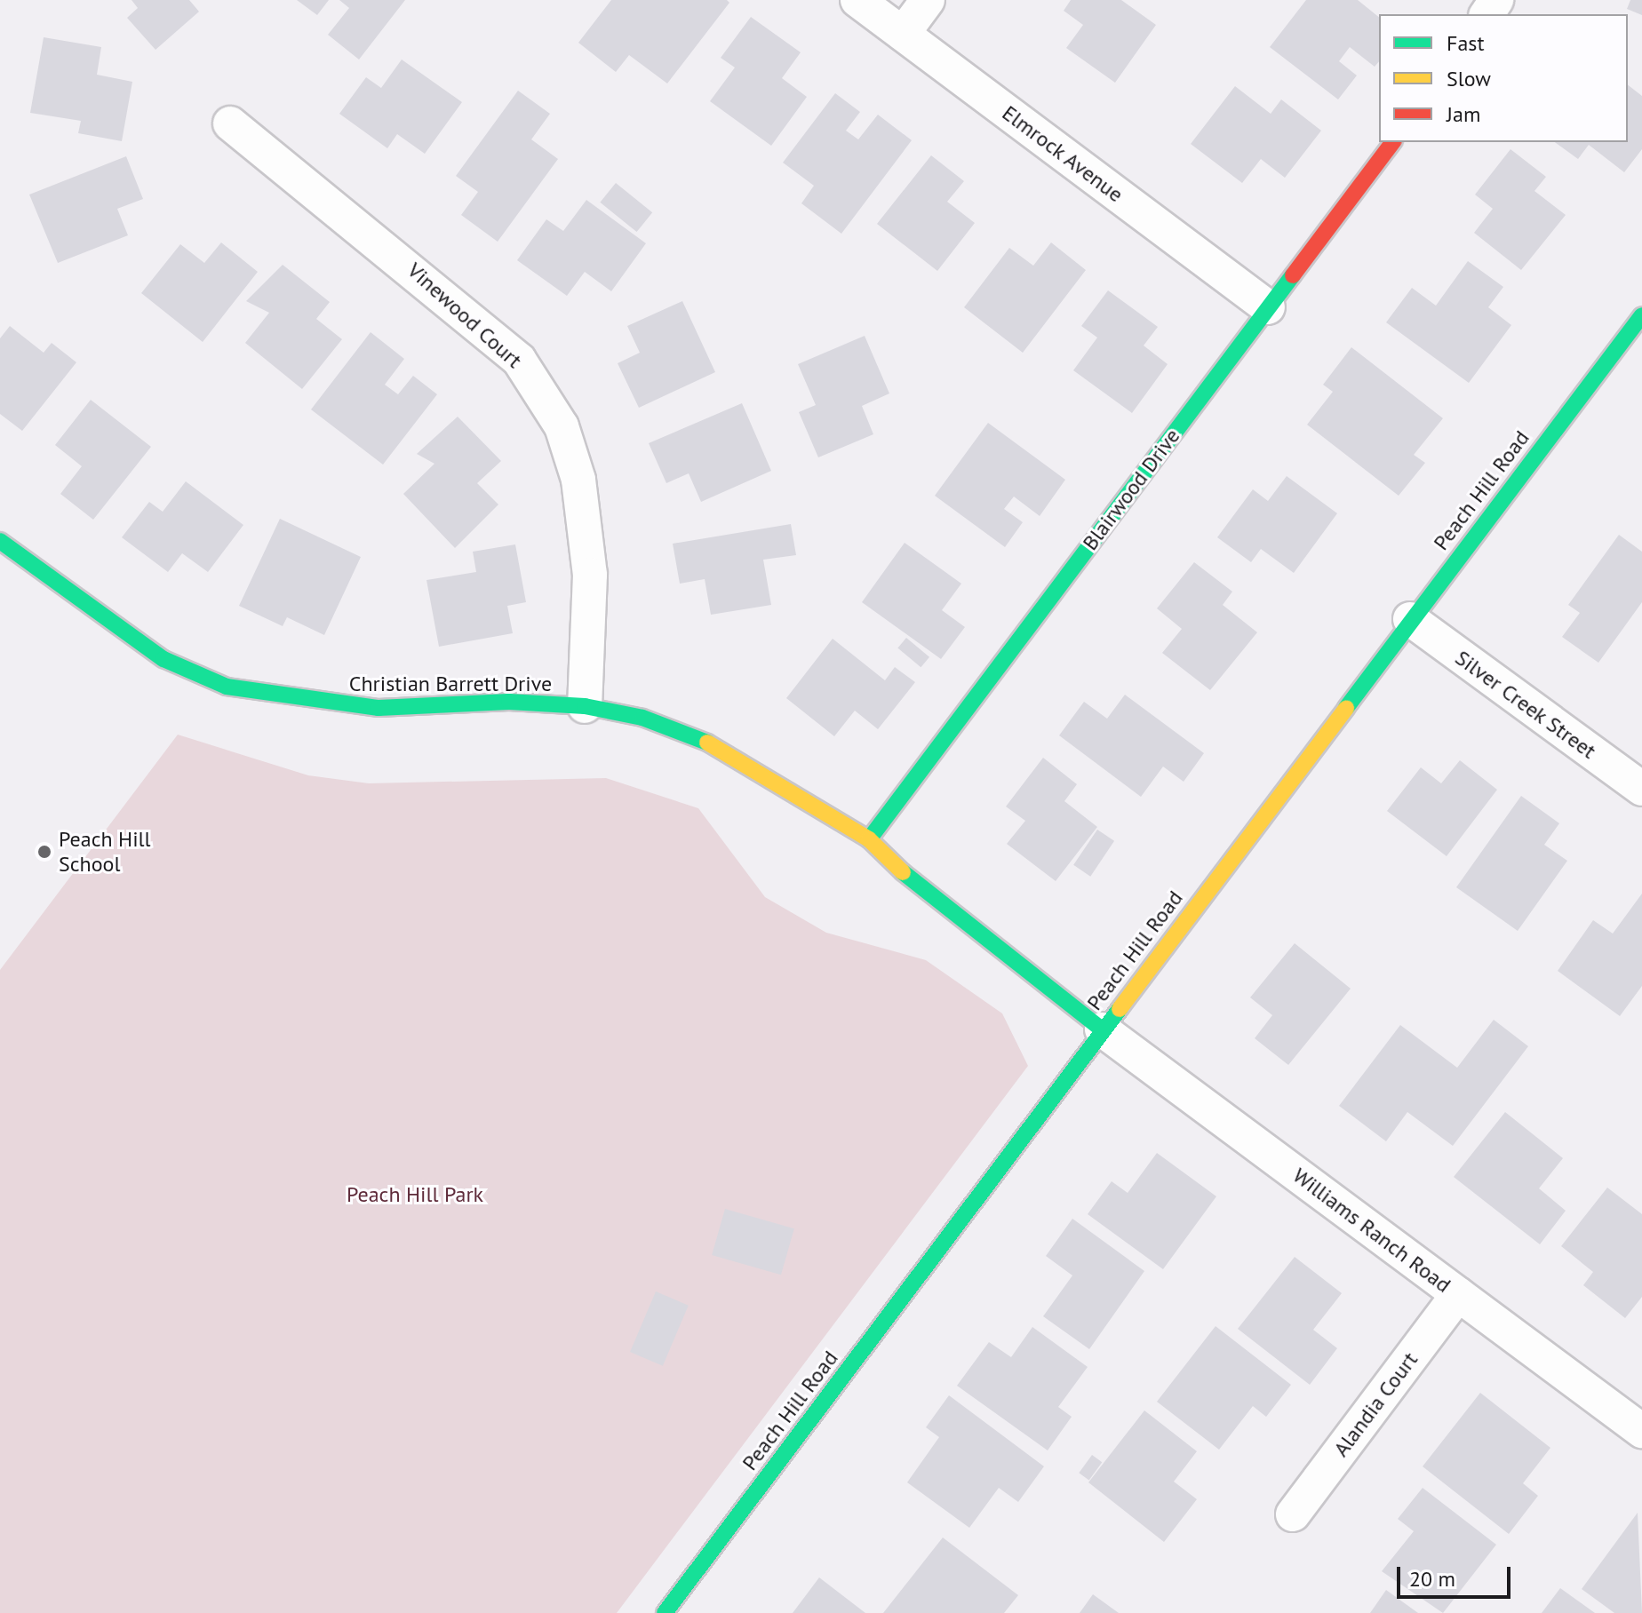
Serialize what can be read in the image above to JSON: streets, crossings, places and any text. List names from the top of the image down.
{
  "streets": {
    "street": [
      "Elmrock Avenue",
      "Vinewood Court",
      "Blairwood Drive",
      "Peach Hill Road",
      "Christian Barrett Drive",
      "Silver Creek Street",
      "Williams Ranch Road",
      "Alandia Court"
    ]
  },
  "crossings": [
    ["Elmrock Avenue", "Blairwood Drive"],
    ["Vinewood Court", "Christian Barrett Drive"],
    ["Blairwood Drive", "Christian Barrett Drive"],
    ["Peach Hill Road", "Christian Barrett Drive"],
    ["Peach Hill Road", "Silver Creek Street"],
    ["Peach Hill Road", "Williams Ranch Road"],
    ["Christian Barrett Drive", "Williams Ranch Road"],
    ["Williams Ranch Road", "Alandia Court"]
  ],
  "parks": ["Peach Hill Park"],
  "places": ["Peach Hill School"],
  "legend": ["Fast", "Slow", "Jam"],
  "scale_bar": "20 m"
}
